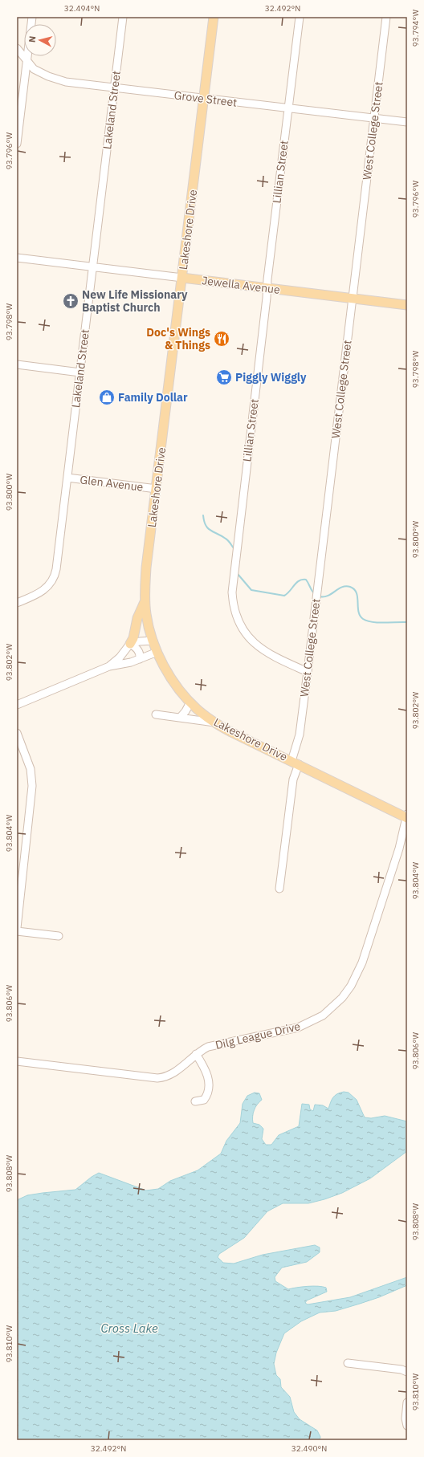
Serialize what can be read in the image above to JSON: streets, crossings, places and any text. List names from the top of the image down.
{
  "streets": {
    "main road": ["Lakeshore Drive", "Jewella Avenue"],
    "street": [
      "Grove Street",
      "Lakeland Street",
      "West College Street",
      "Lillian Street",
      "Glen Avenue",
      "Dilg League Drive"
    ]
  },
  "crossings": [
    ["Grove Street", "Lakeland Street"],
    ["Grove Street", "West College Street"],
    ["Grove Street", "Lillian Street"],
    ["Grove Street", "Lakeshore Drive"],
    ["Lakeland Street", "Jewella Avenue"],
    ["Lakeland Street", "Glen Avenue"],
    ["West College Street", "Lillian Street"],
    ["West College Street", "Lakeshore Drive"],
    ["West College Street", "Jewella Avenue"],
    ["Lillian Street", "Jewella Avenue"],
    ["Lakeshore Drive", "Jewella Avenue"],
    ["Lakeshore Drive", "Glen Avenue"],
    ["Lakeshore Drive", "Dilg League Drive"]
  ],
  "water": ["Cross Lake"],
  "places": {
    "church": ["New Life Missionary Baptist Church"],
    "restaurant": ["Doc's Wings & Things"],
    "supermarket": ["Piggly Wiggly"],
    "shop": ["Family Dollar"]
  },
  "north": "left",
  "coordinates": [
    "32.494°N",
    "32.492°N",
    "93.794°W",
    "93.796°W",
    "93.798°W",
    "93.800°W",
    "93.802°W",
    "93.804°W",
    "93.806°W",
    "93.808°W",
    "93.810°W",
    "32.490°N"
  ]
}
